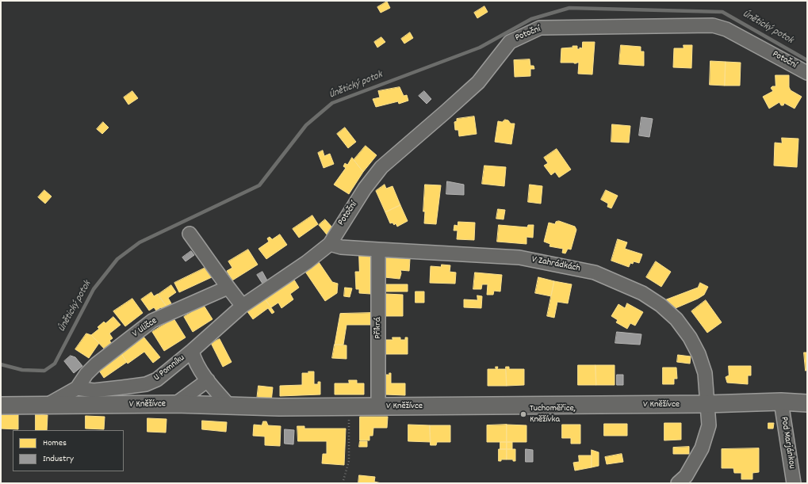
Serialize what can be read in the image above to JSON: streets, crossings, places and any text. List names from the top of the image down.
{
  "streets": {
    "street": [
      "Potoční",
      "V Zahrádkách",
      "V Uličce",
      "Příkrá",
      "U Pomníku",
      "V Kněžívce",
      "Pod Marjánkou"
    ]
  },
  "crossings": [
    ["Potoční", "V Zahrádkách"],
    ["V Zahrádkách", "Příkrá"],
    ["V Zahrádkách", "V Kněžívce"],
    ["V Uličce", "U Pomníku"],
    ["Příkrá", "V Kněžívce"],
    ["V Kněžívce", "Pod Marjánkou"]
  ],
  "water": ["Únětický potok"],
  "places": ["Tuchoměřice, Kněžívka"],
  "legend": ["Homes", "Industry"]
}
